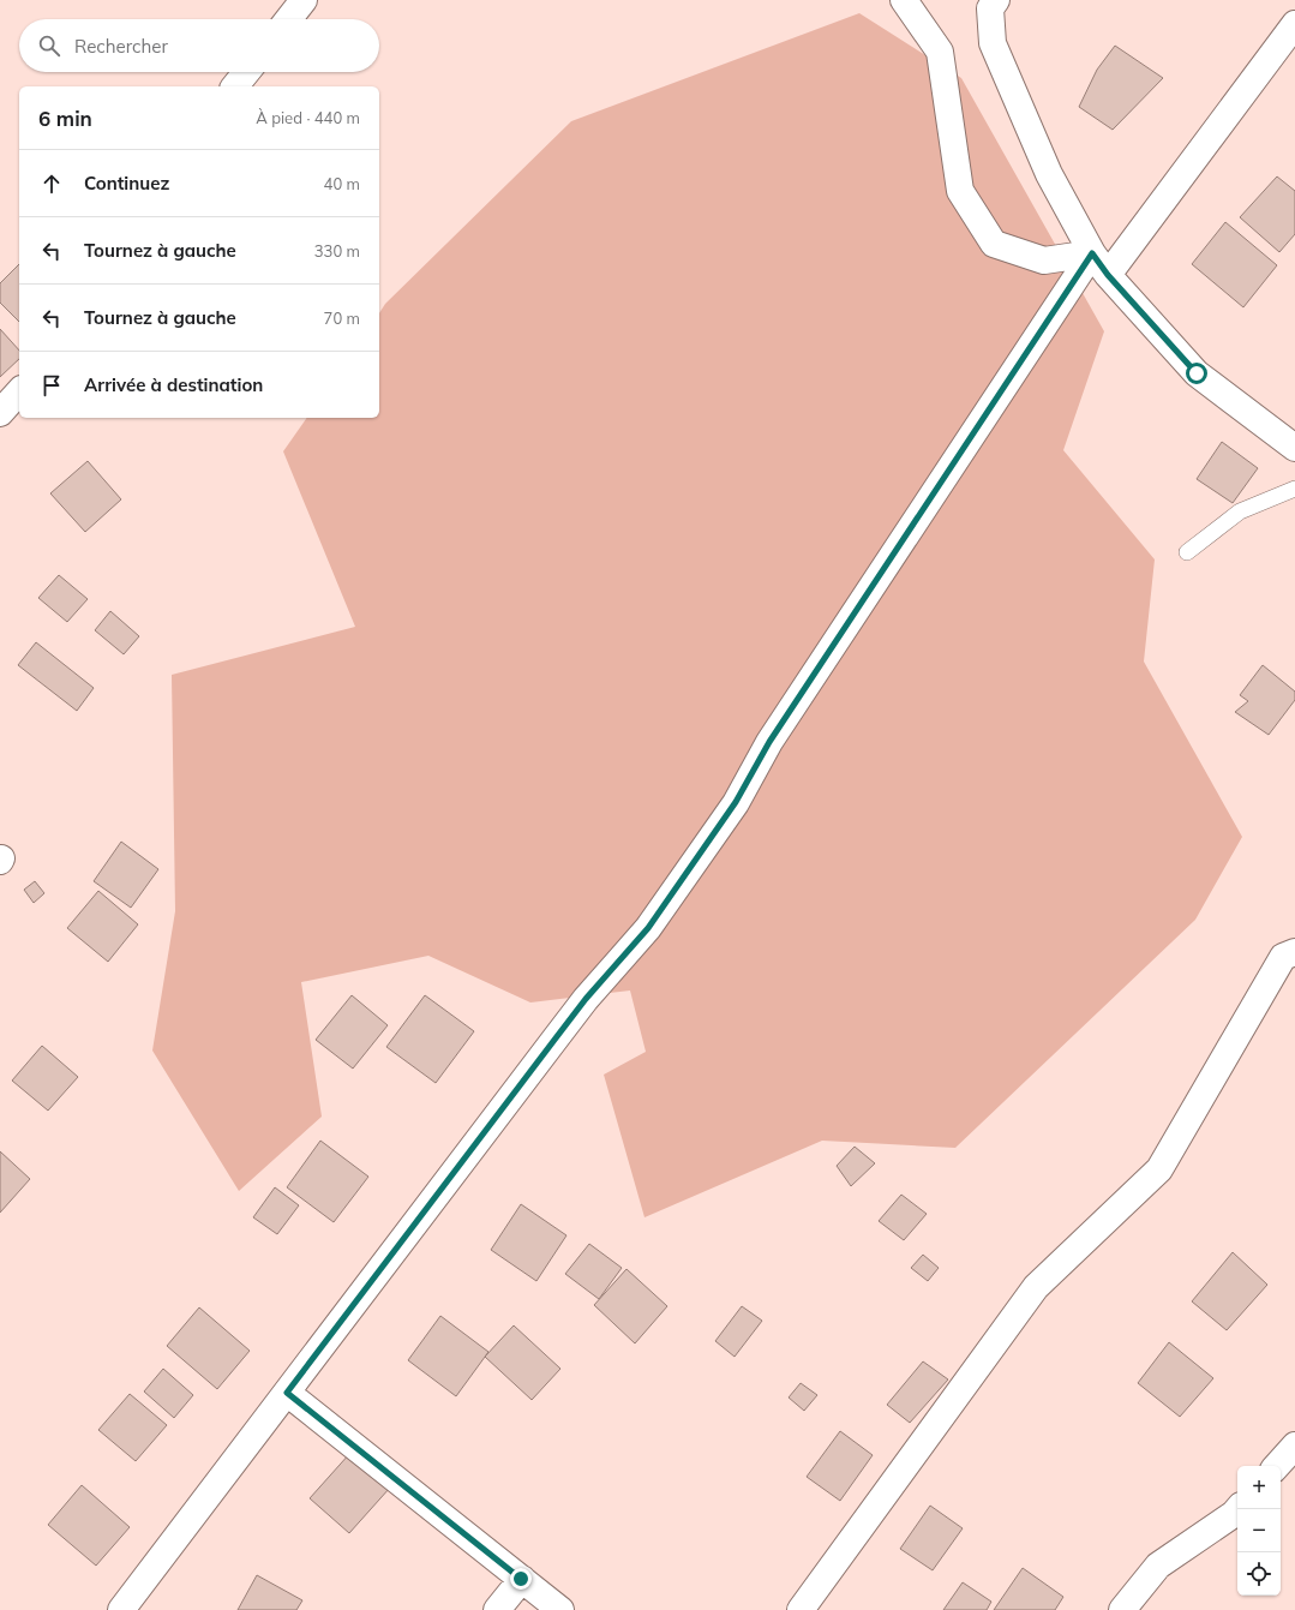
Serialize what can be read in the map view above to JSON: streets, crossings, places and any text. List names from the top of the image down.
{
  "page": {
    "search": "Rechercher",
    "heading": ["6 min", "À pied · 440 m"],
    "list": [
      ["Continuez", "40 m"],
      ["Tournez à gauche", "330 m"],
      ["Tournez à gauche", "70 m"],
      "Arrivée à destination"
    ],
    "map_buttons": ["+", "−"]
  }
}
